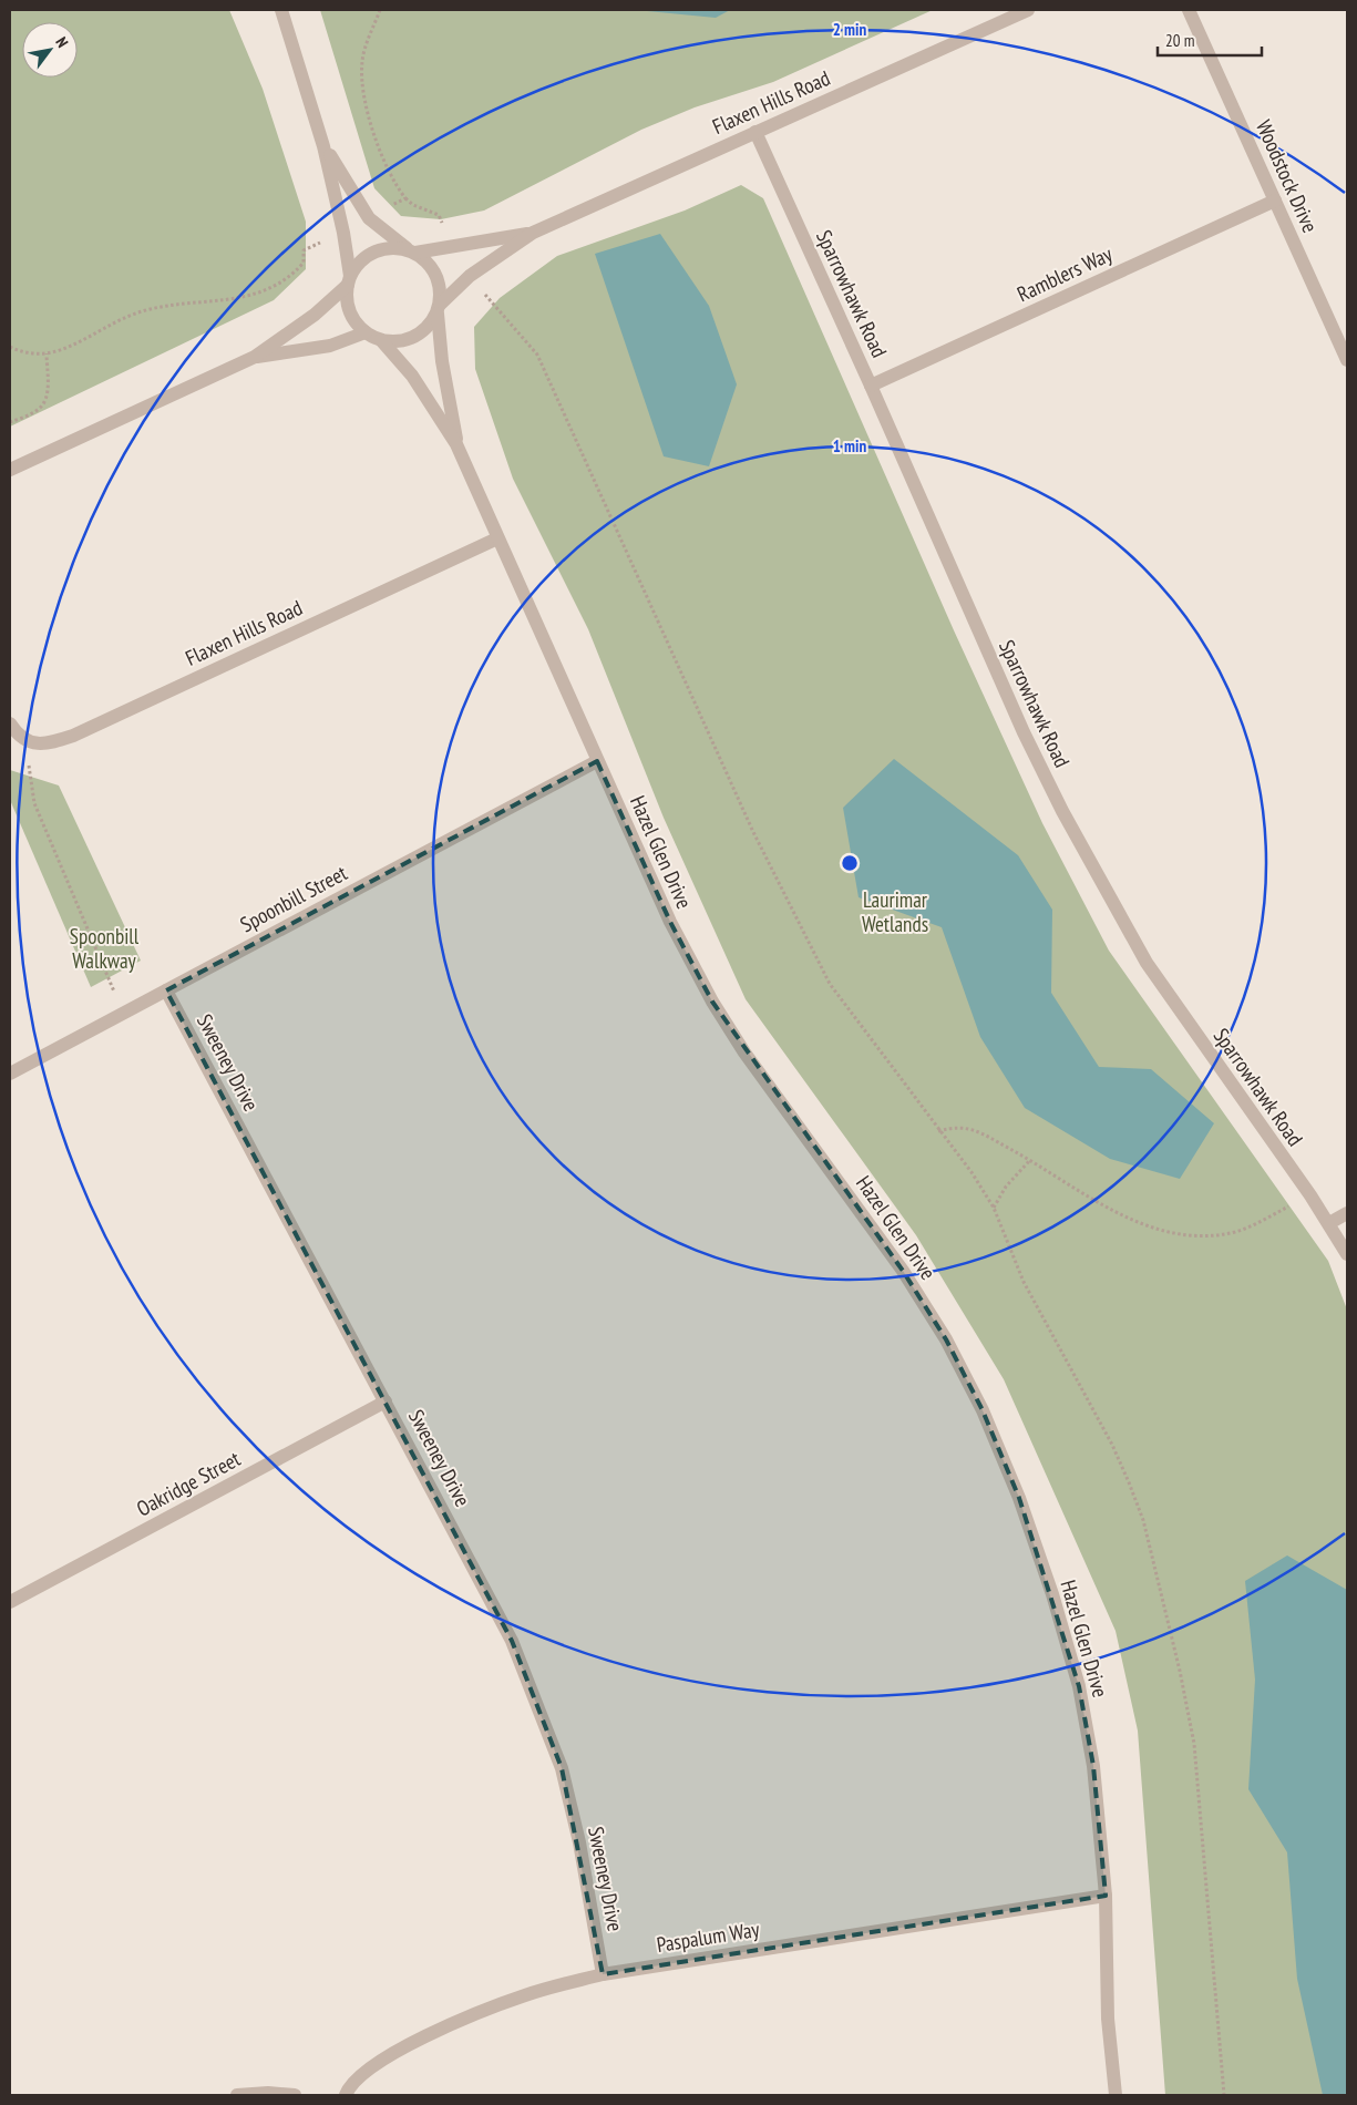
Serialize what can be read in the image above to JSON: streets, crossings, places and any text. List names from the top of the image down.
{
  "streets": {
    "street": [
      "Flaxen Hills Road",
      "Woodstock Drive",
      "Ramblers Way",
      "Sparrowhawk Road",
      "Hazel Glen Drive",
      "Spoonbill Street",
      "Sweeney Drive",
      "Oakridge Street",
      "Paspalum Way"
    ]
  },
  "crossings": [
    ["Flaxen Hills Road", "Sparrowhawk Road"],
    ["Flaxen Hills Road", "Hazel Glen Drive"],
    ["Woodstock Drive", "Ramblers Way"],
    ["Ramblers Way", "Sparrowhawk Road"],
    ["Hazel Glen Drive", "Spoonbill Street"],
    ["Hazel Glen Drive", "Paspalum Way"],
    ["Spoonbill Street", "Sweeney Drive"],
    ["Sweeney Drive", "Oakridge Street"],
    ["Sweeney Drive", "Paspalum Way"]
  ],
  "parks": ["Laurimar Wetlands", "Spoonbill Walkway"],
  "scale_bar": "20 m",
  "north": "top right",
  "rings": ["2 min", "1 min"]
}
